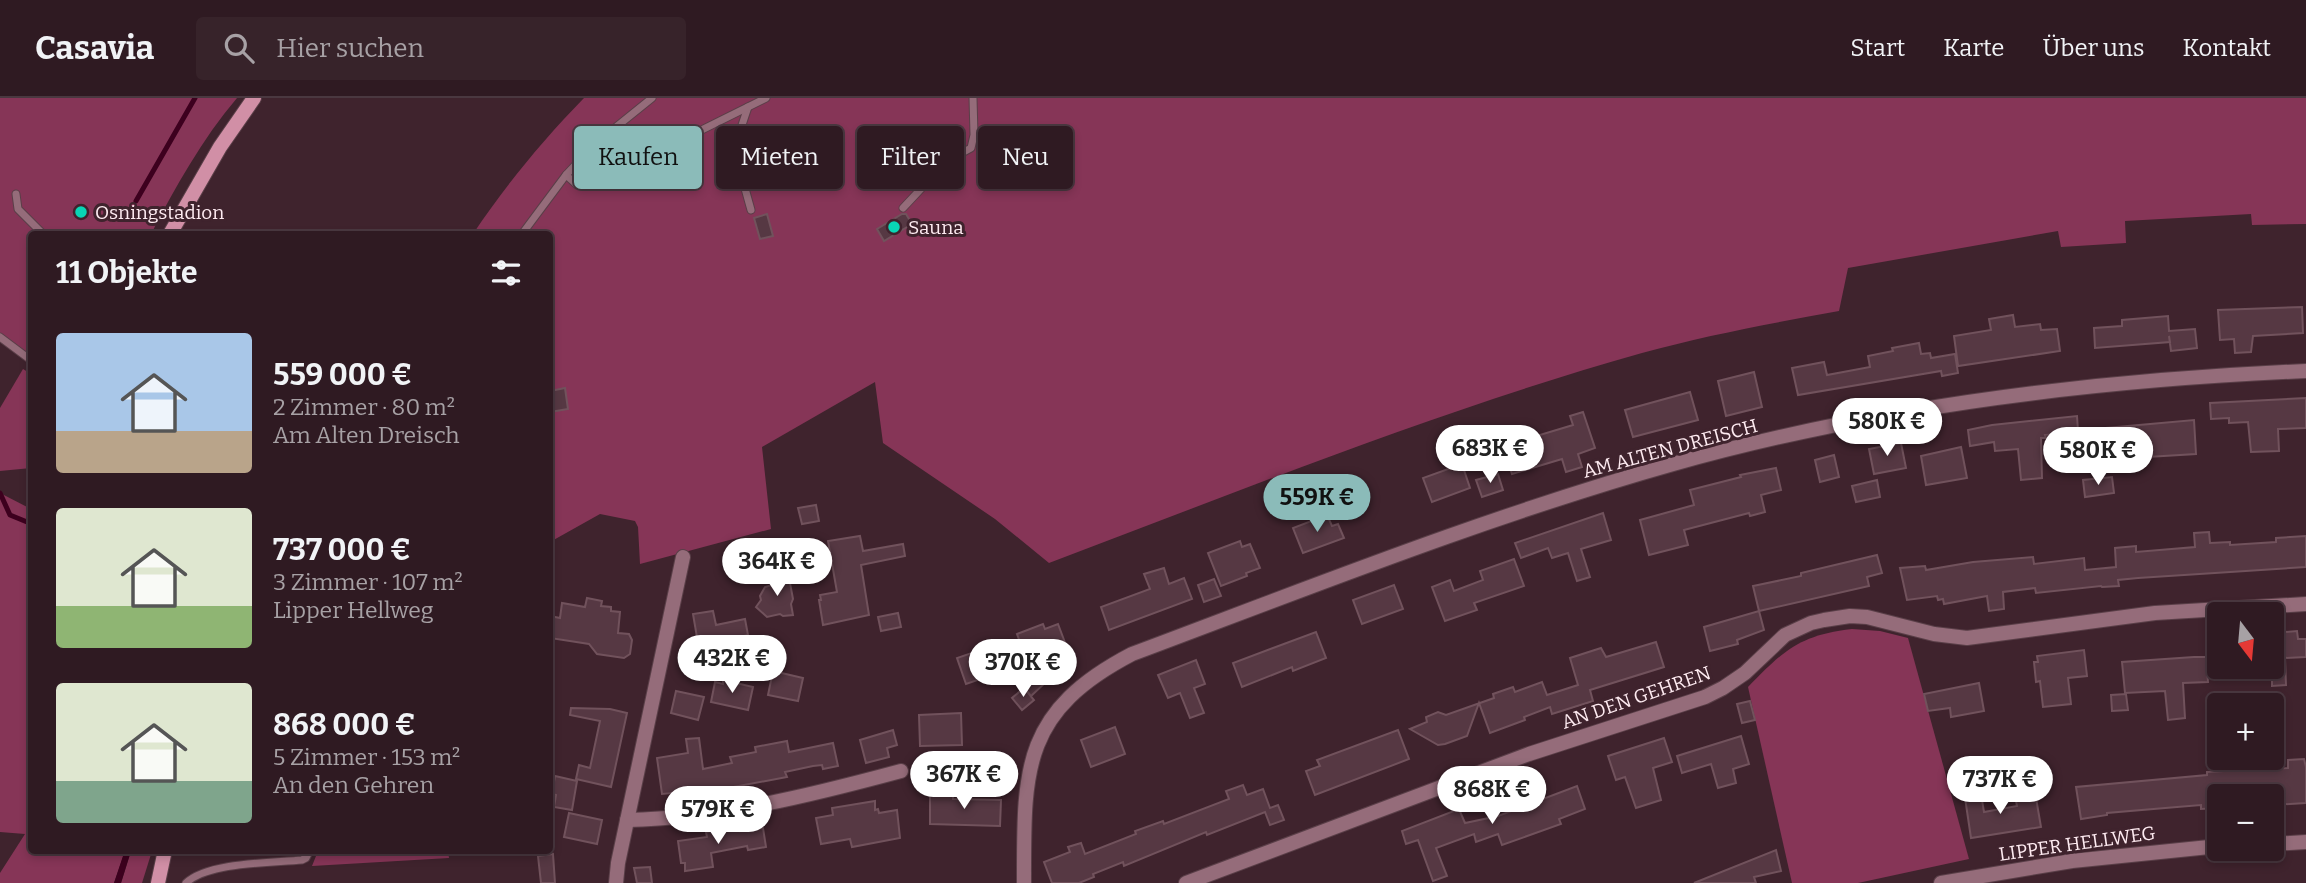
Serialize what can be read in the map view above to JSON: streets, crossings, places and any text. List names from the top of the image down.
{
  "streets": {
    "street": ["AM ALTEN DREISCH", "AN DEN GEHREN", "LIPPER HELLWEG"]
  },
  "places": ["Osningstadion", "Sauna"],
  "north": "bottom",
  "page": {
    "header": "Casavia",
    "search": "Hier suchen",
    "nav": [
      "Start",
      "Karte",
      "Über uns",
      "Kontakt"
    ],
    "chip": [
      "Kaufen",
      "Mieten",
      "Filter",
      "Neu"
    ],
    "heading": "11 Objekte",
    "list": [
      {
        "name": "559 000 €",
        "note": "2 Zimmer · 80 m² · Am Alten Dreisch"
      },
      {
        "name": "737 000 €",
        "note": "3 Zimmer · 107 m² · Lipper Hellweg"
      },
      {
        "name": "868 000 €",
        "note": "5 Zimmer · 153 m² · An den Gehren"
      }
    ],
    "price": [
      "580K €",
      "683K €",
      "580K €",
      "559K €",
      "364K €",
      "432K €",
      "370K €",
      "367K €",
      "737K €",
      "868K €",
      "579K €"
    ],
    "map_buttons": ["+", "−"]
  }
}
